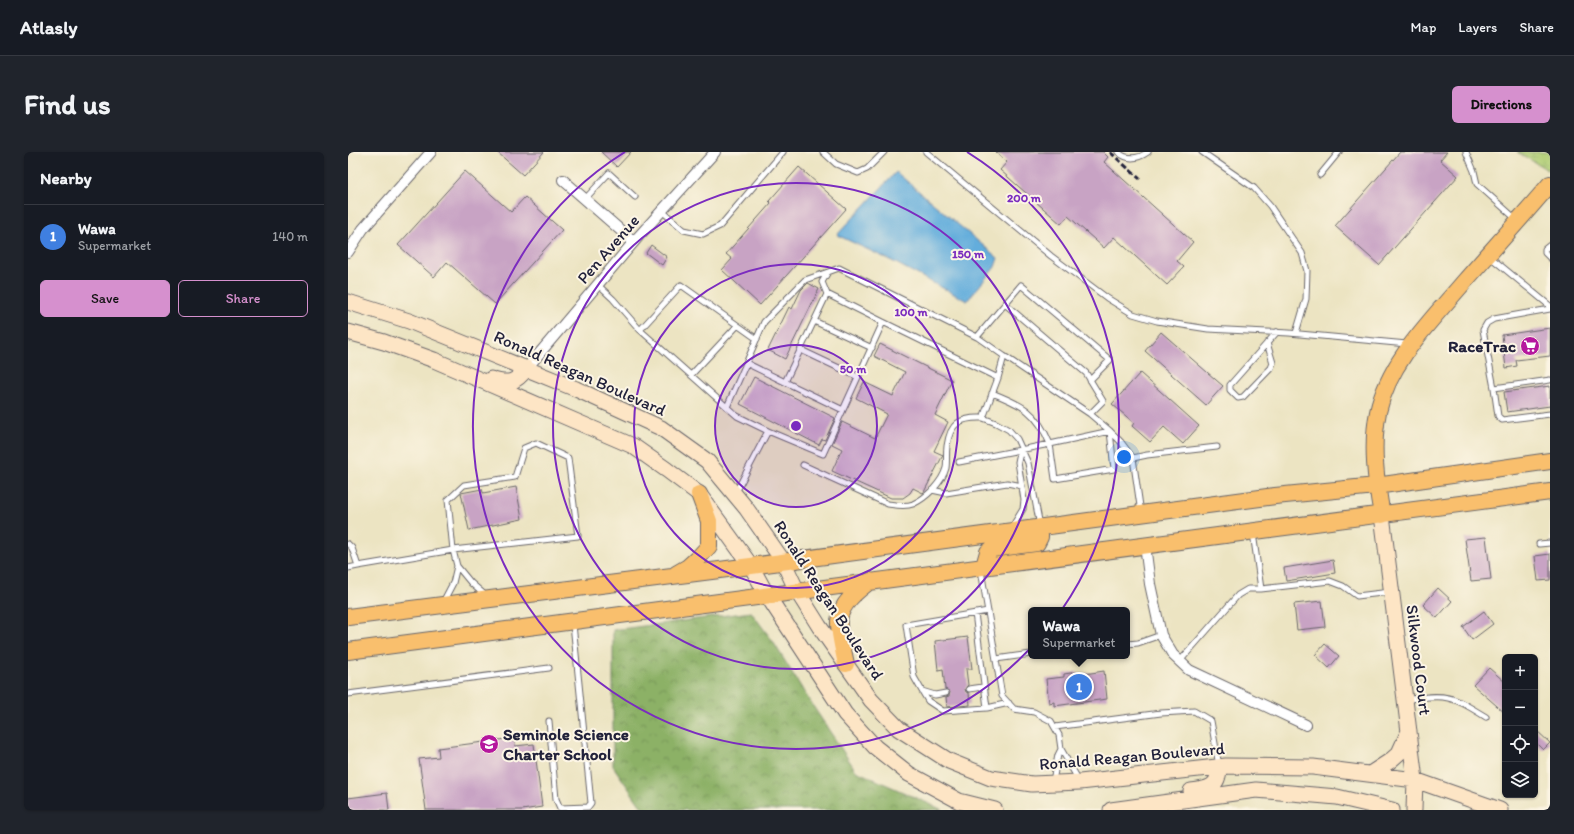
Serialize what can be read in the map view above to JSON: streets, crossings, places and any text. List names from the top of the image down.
{
  "streets": {
    "main road": ["Ronald Reagan Boulevard", "Silkwood Court"],
    "street": ["Pen Avenue"]
  },
  "crossings": [
    ["Pen Avenue", "Ronald Reagan Boulevard"],
    ["Ronald Reagan Boulevard", "Silkwood Court"]
  ],
  "places": {
    "supermarket": ["RaceTrac"],
    "school or university": ["Seminole Science Charter School"]
  },
  "page": {
    "header": "Atlasly",
    "nav": ["Map", "Layers", "Share"],
    "buttons": [
      "Directions",
      ["Save", "Share"]
    ],
    "title": "Find us",
    "heading": "Nearby",
    "list": [
      {
        "mark": "1",
        "name": "Wawa",
        "note": "Supermarket",
        "value": "140 m"
      }
    ],
    "popup": ["Wawa", "Supermarket"],
    "map_buttons": ["+", "−"],
    "pins": "1"
  },
  "rings": [
    "200 m",
    "150 m",
    "100 m",
    "50 m"
  ]
}
